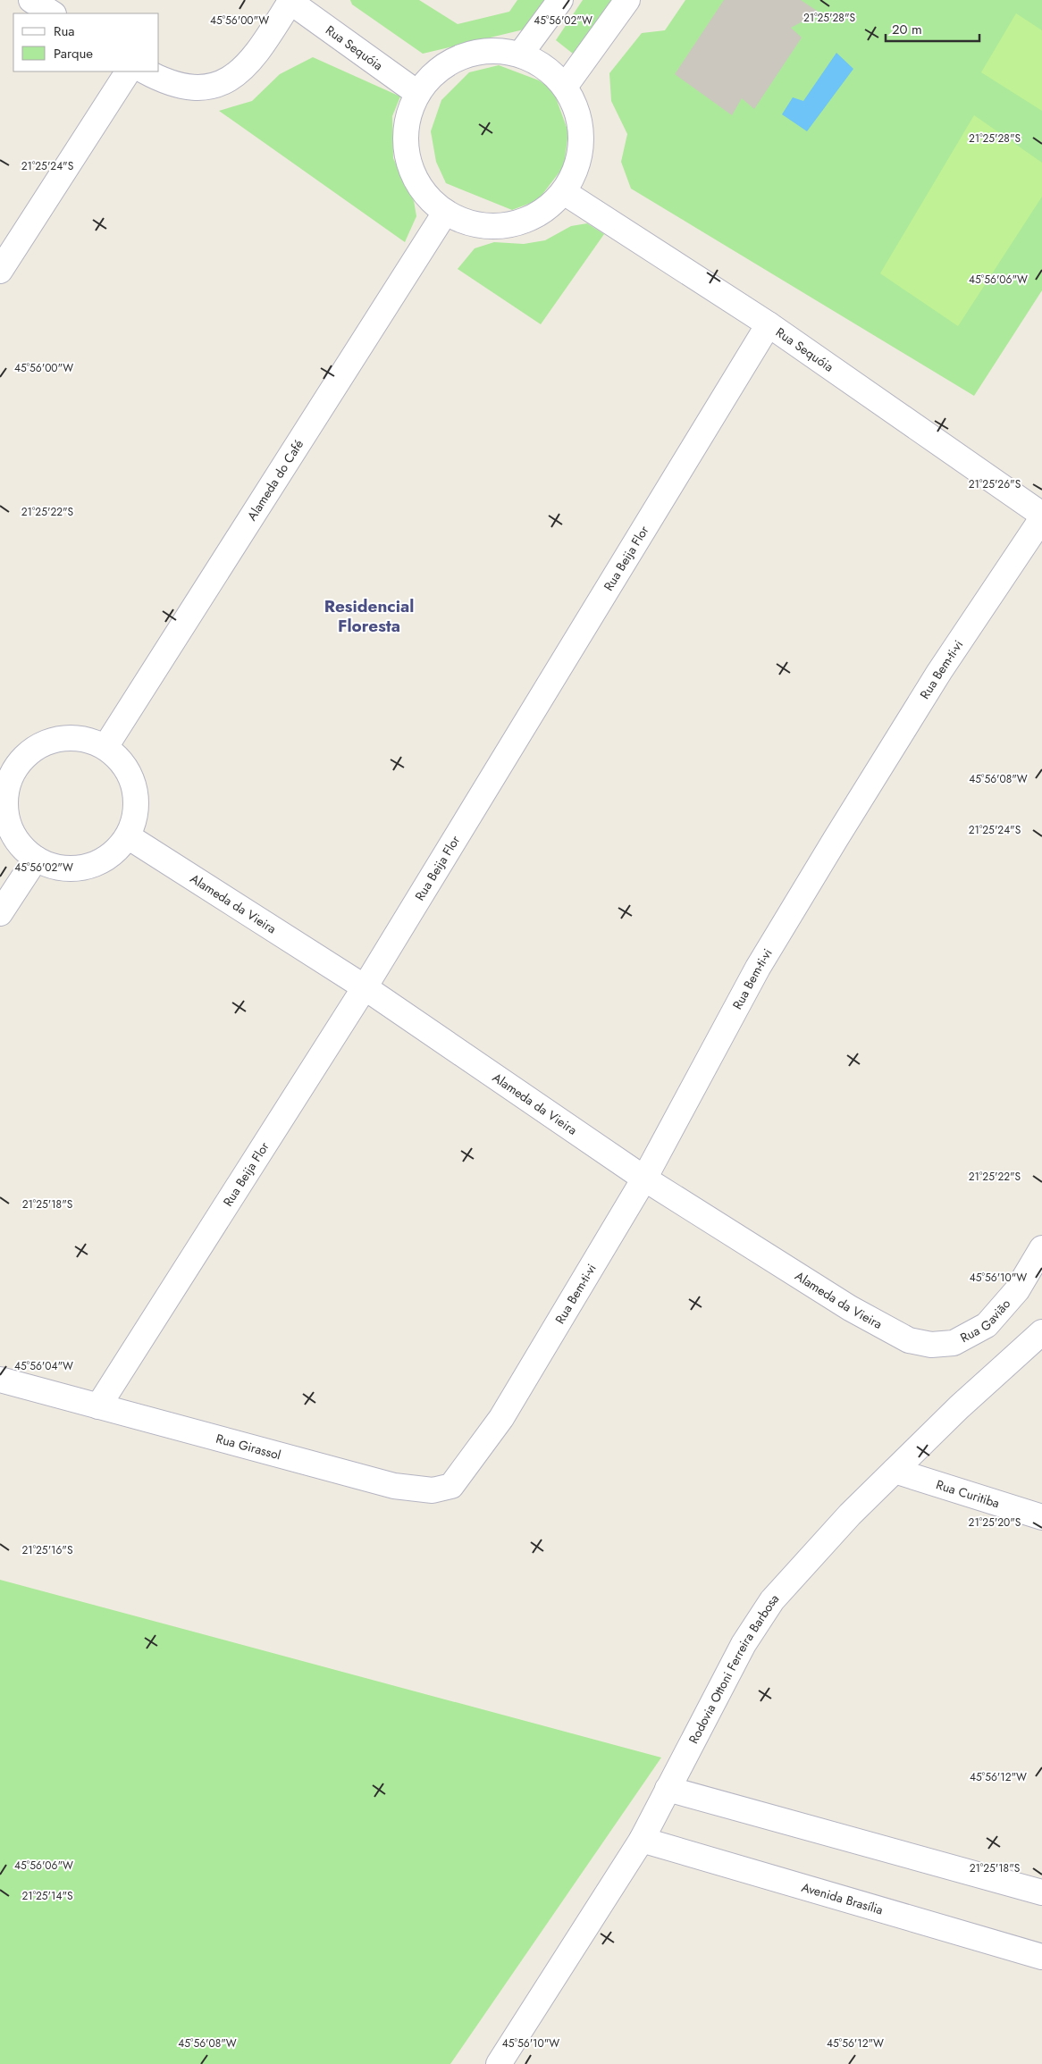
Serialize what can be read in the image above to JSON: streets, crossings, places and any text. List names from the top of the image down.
{
  "streets": {
    "street": [
      "Rua Sequóia",
      "Alameda do Café",
      "Rua Beija Flor",
      "Rua Bem-ti-vi",
      "Alameda da Vieira",
      "Rua Gavião",
      "Rua Girassol",
      "Rua Curitiba",
      "Rodovia Ottoni Ferreira Barbosa",
      "Avenida Brasília"
    ]
  },
  "crossings": [
    ["Rua Sequóia", "Rua Beija Flor"],
    ["Rua Sequóia", "Rua Bem-ti-vi"],
    ["Alameda do Café", "Alameda da Vieira"],
    ["Rua Beija Flor", "Alameda da Vieira"],
    ["Rua Beija Flor", "Rua Girassol"],
    ["Rua Bem-ti-vi", "Alameda da Vieira"],
    ["Rua Bem-ti-vi", "Rua Girassol"],
    ["Alameda da Vieira", "Rua Gavião"],
    ["Rua Curitiba", "Rodovia Ottoni Ferreira Barbosa"],
    ["Rodovia Ottoni Ferreira Barbosa", "Avenida Brasília"]
  ],
  "districts": ["Residencial Floresta"],
  "legend": ["Rua", "Parque"],
  "scale_bar": "20 m",
  "coordinates": [
    "21°25'28\"S",
    "45°56'02\"W",
    "45°56'00\"W",
    "21°25'24\"S",
    "45°56'06\"W",
    "21°25'26\"S",
    "21°25'22\"S",
    "45°56'08\"W",
    "21°25'18\"S",
    "45°56'10\"W",
    "45°56'04\"W",
    "21°25'20\"S",
    "21°25'16\"S",
    "45°56'12\"W",
    "21°25'14\"S"
  ]
}
